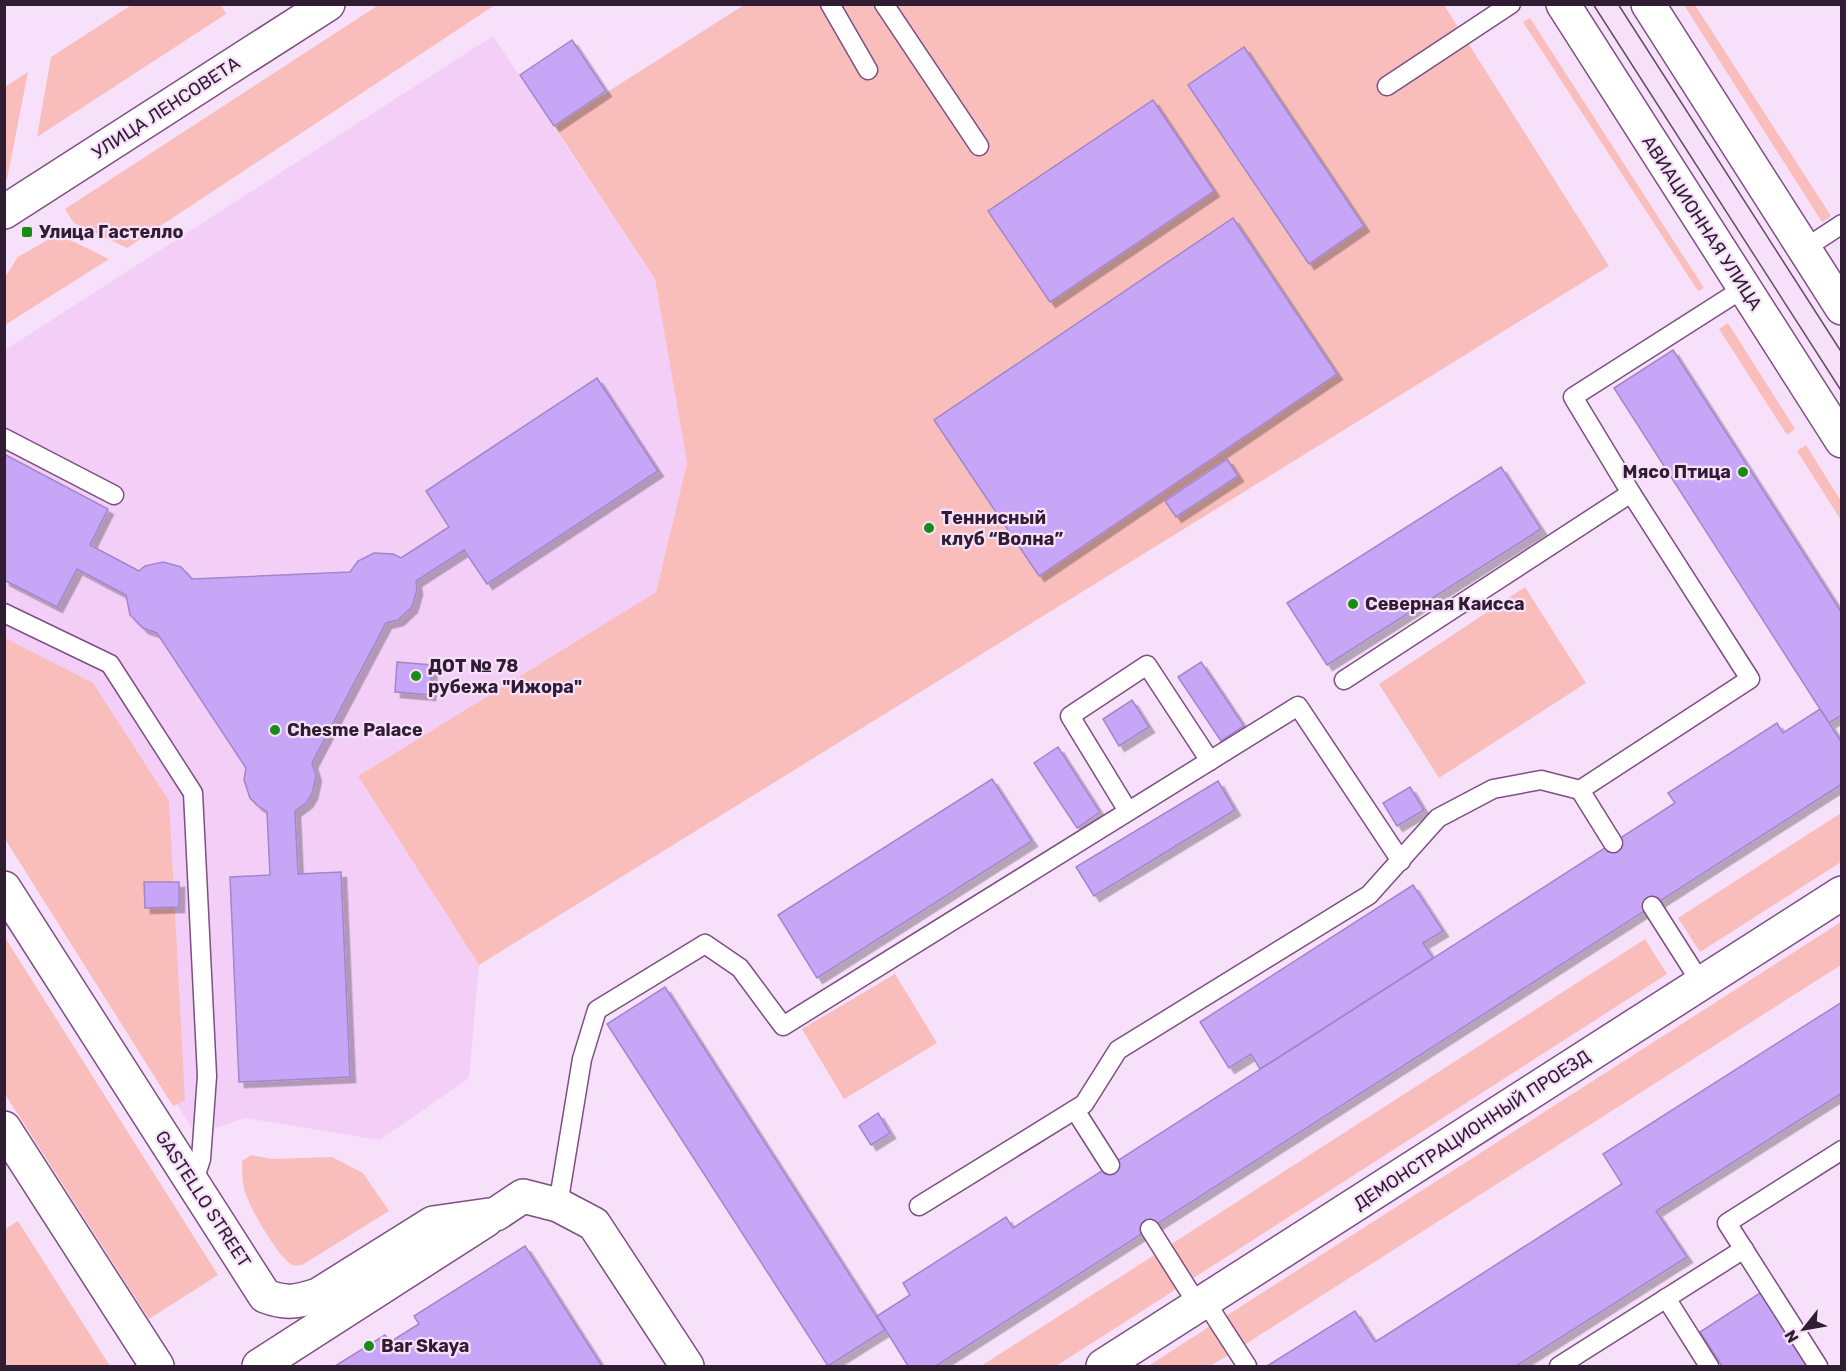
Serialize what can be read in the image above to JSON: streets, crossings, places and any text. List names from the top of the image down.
{
  "streets": {
    "street": [
      "УЛИЦА ЛЕНСОВЕТА",
      "АВИАЦИОННАЯ УЛИЦА",
      "ДЕМОНСТРАЦИОННЫЙ ПРОЕЗД",
      "GASTELLO STREET"
    ]
  },
  "places": {
    "transit": ["Улица Гастелло"],
    "other": [
      "Мясо Птица",
      "Теннисный клуб “Волна”",
      "Северная Каисса",
      "ДОТ № 78 рубежа \"Ижора\"",
      "Chesme Palace",
      "Bar Skaya"
    ]
  },
  "north": "bottom left"
}
